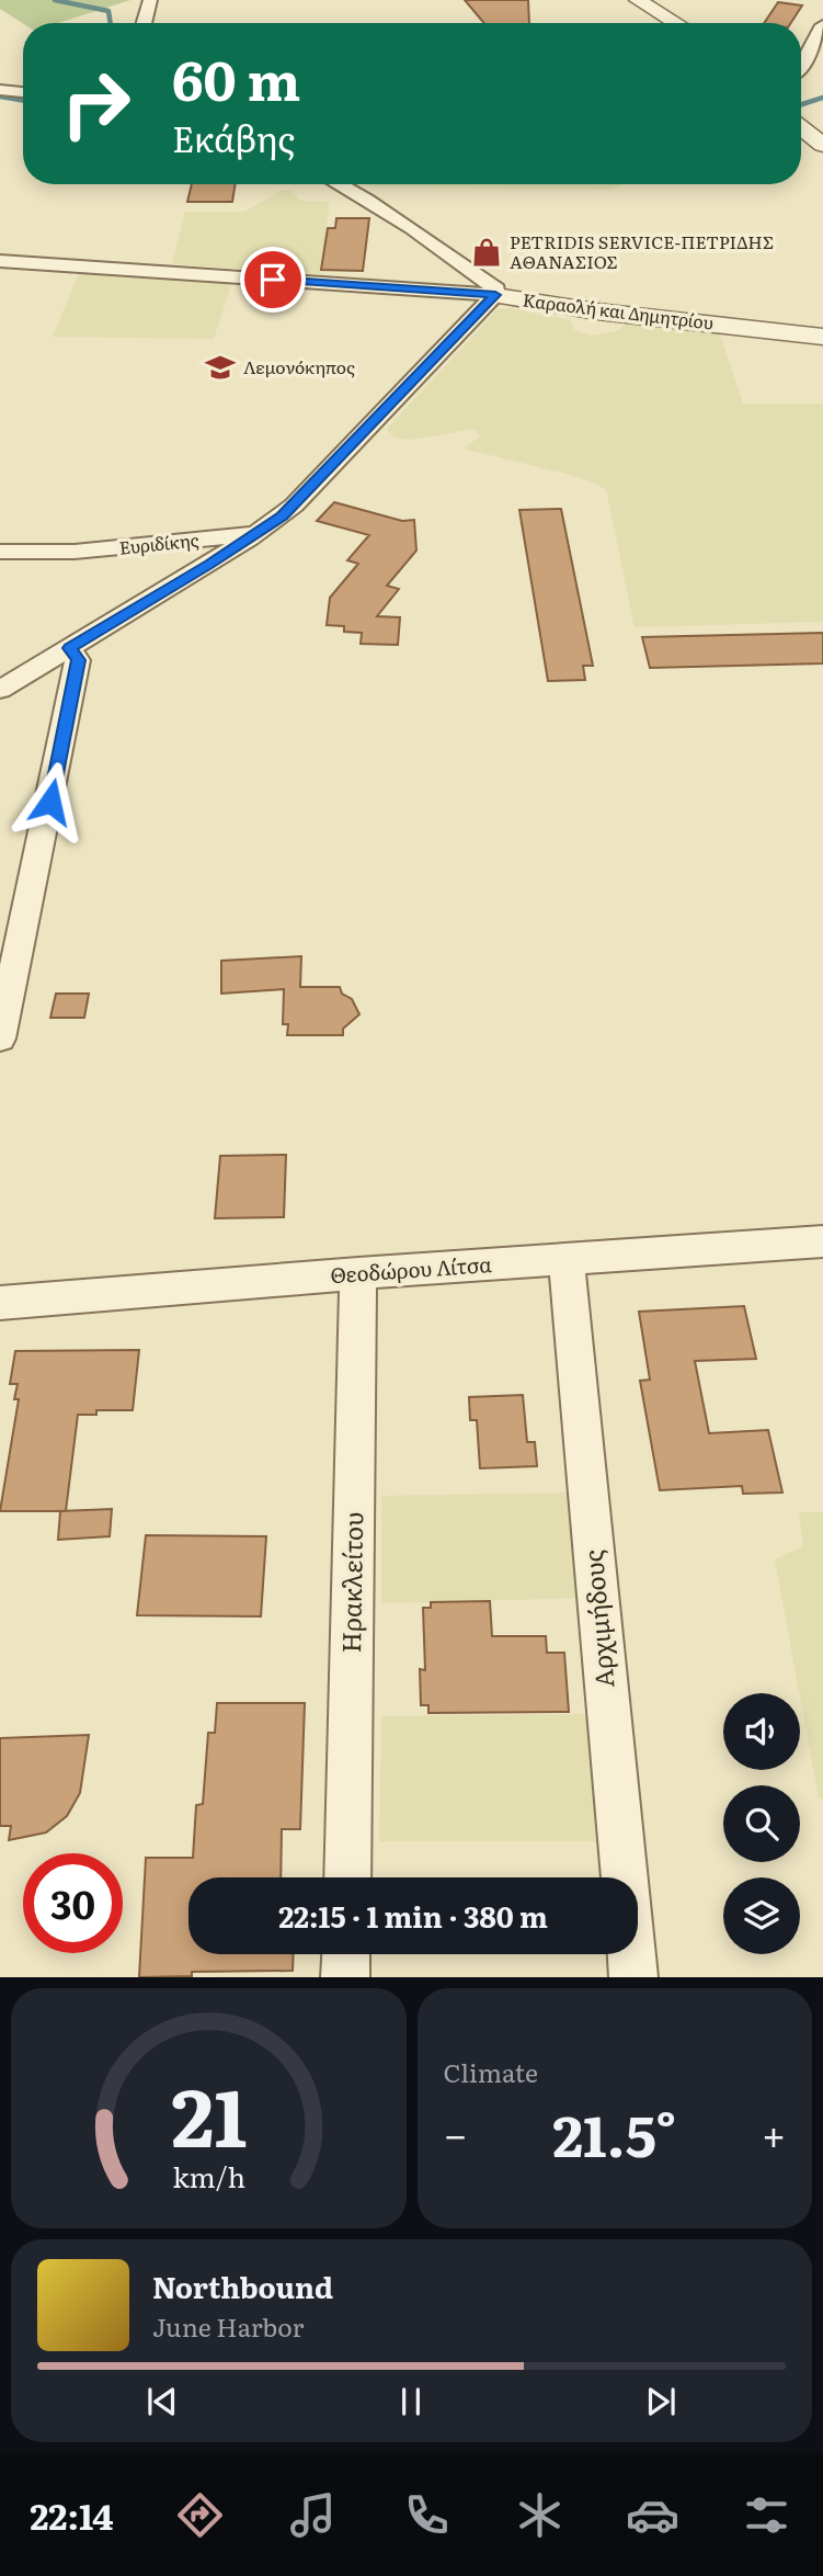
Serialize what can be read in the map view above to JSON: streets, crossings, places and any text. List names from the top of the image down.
{
  "streets": {
    "street": [
      "Καραολή και Δημητρίου",
      "Ευριδίκης",
      "Θεοδώρου Λίτσα",
      "Ηρακλείτου",
      "Αρχιμήδους"
    ]
  },
  "crossings": [
    ["Θεοδώρου Λίτσα", "Ηρακλείτου"],
    ["Θεοδώρου Λίτσα", "Αρχιμήδους"]
  ],
  "places": {
    "shop": ["PETRIDIS SERVICE-ΠΕΤΡΙΔΗΣ ΑΘΑΝΑΣΙΟΣ"],
    "school or university": ["Λεμονόκηπος"]
  },
  "page": {
    "turn": ["60 m", "Εκάβης"],
    "limit": "30",
    "trip": "22:15 · 1 min · 380 m",
    "tile": "Climate",
    "heat": ["−", "21.5°", "+"],
    "song": ["Northbound", "June Harbor"],
    "tabs": "22:14",
    "gauge": ["21", "km/h"]
  }
}
